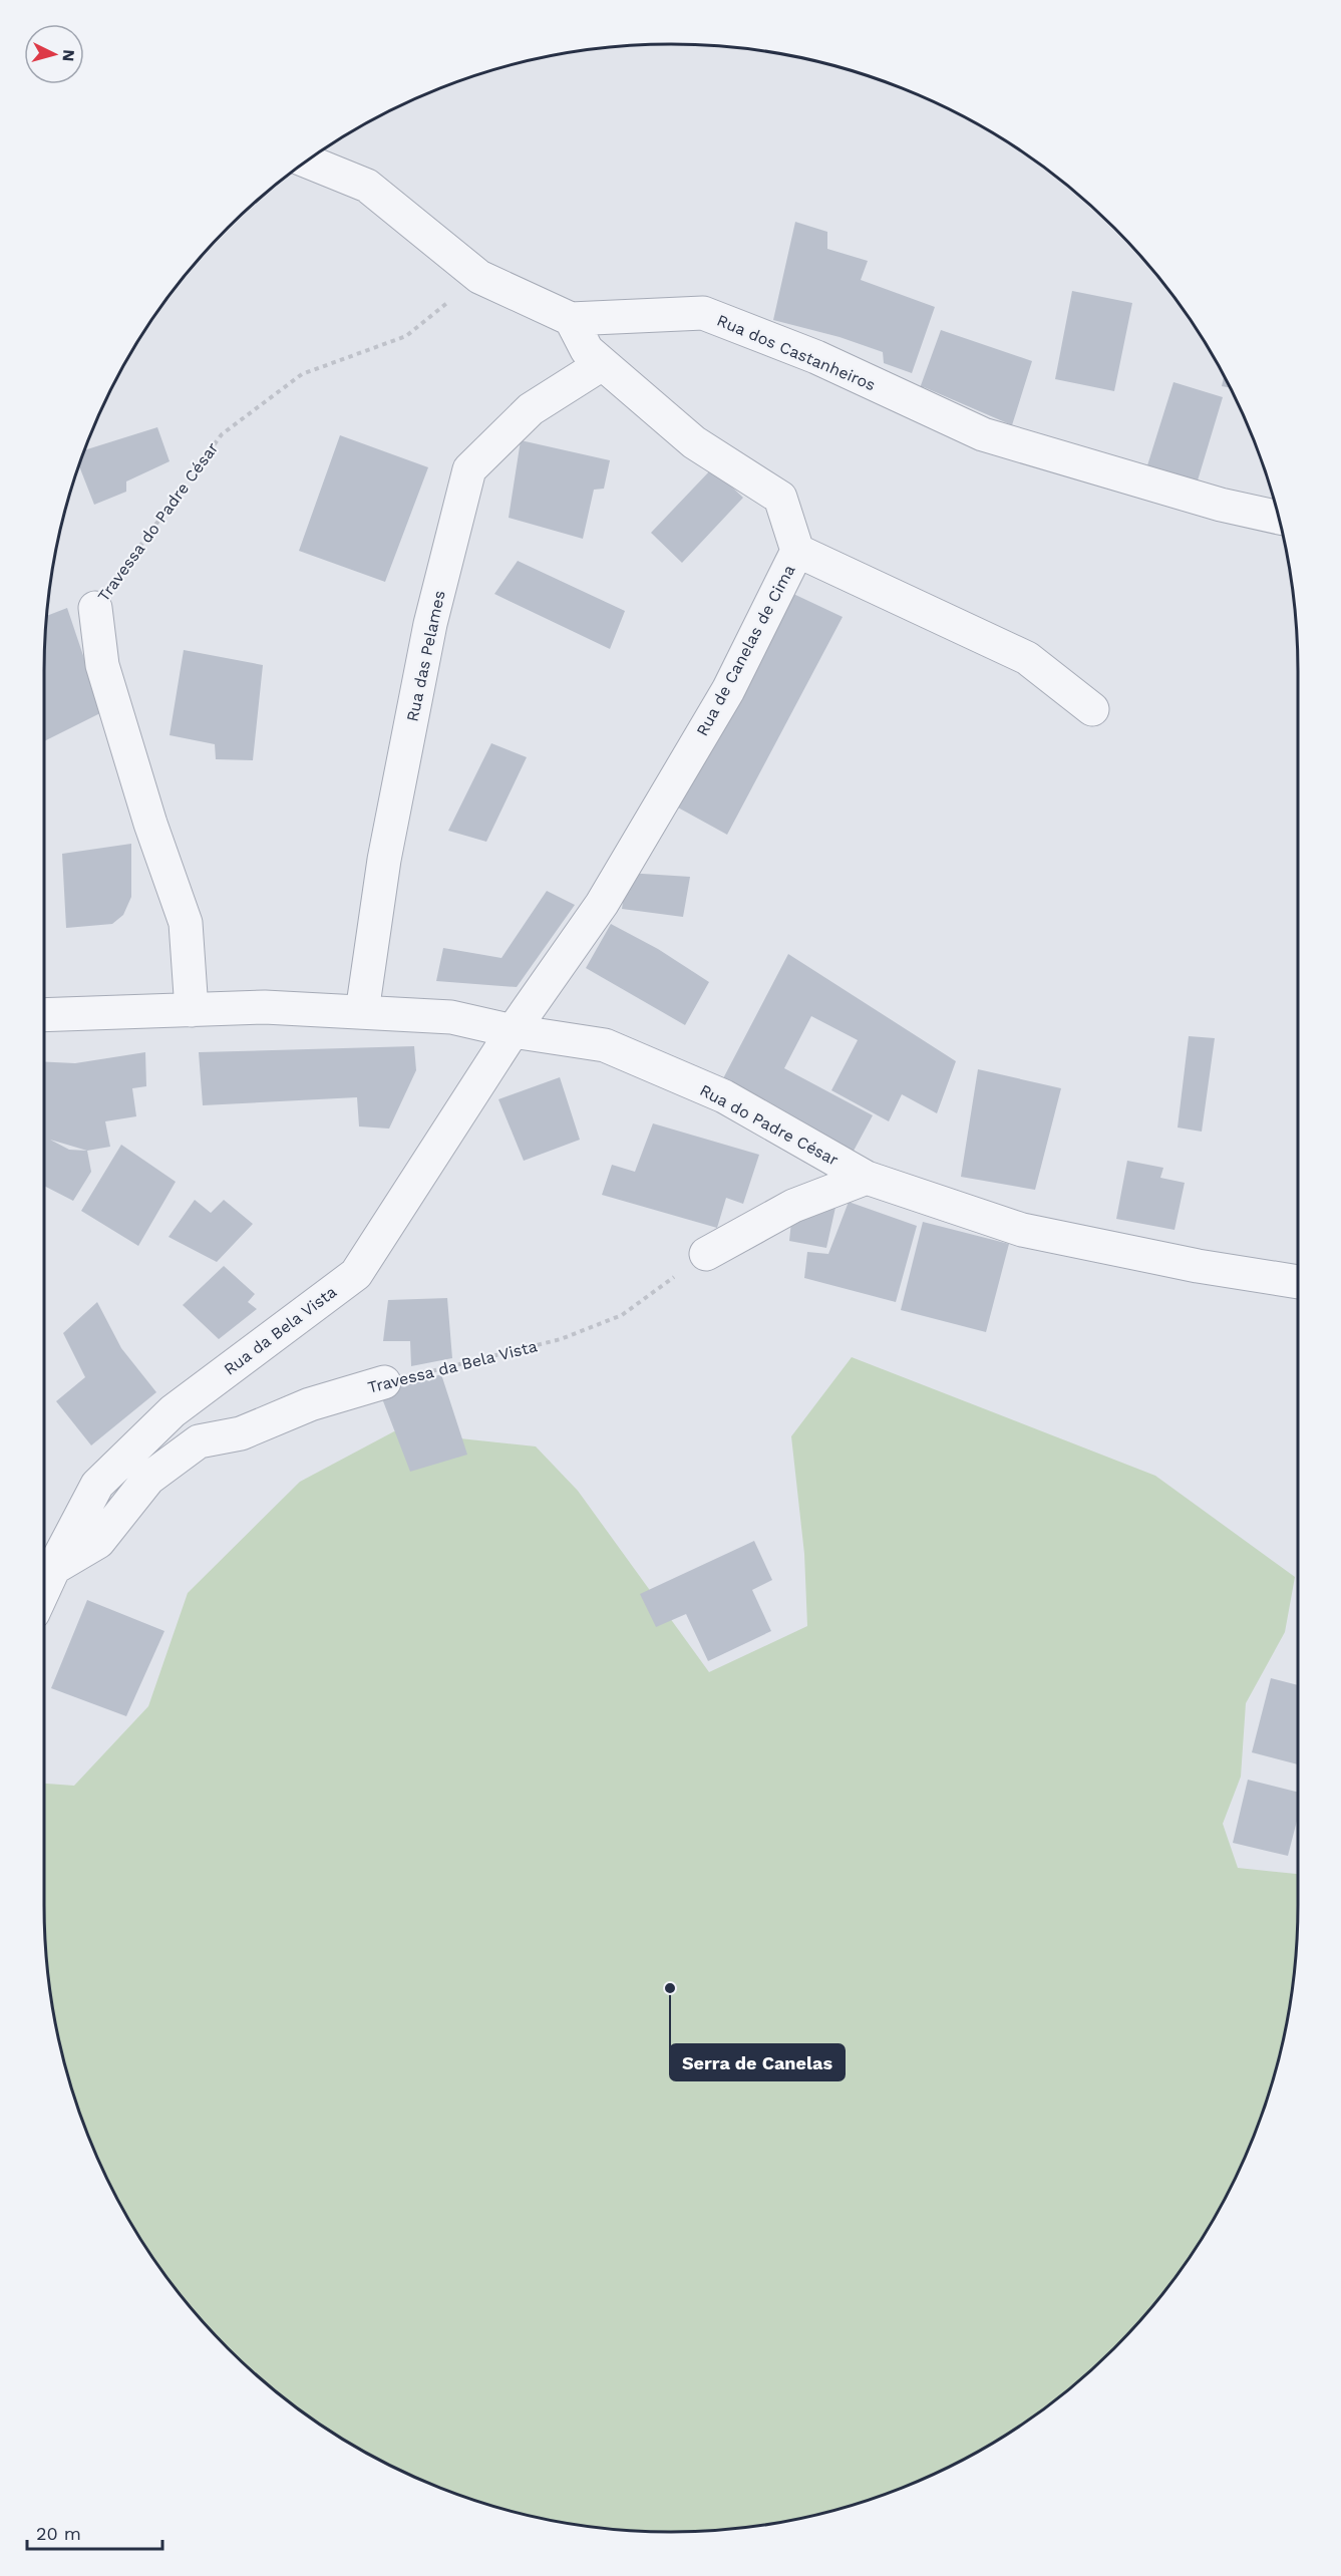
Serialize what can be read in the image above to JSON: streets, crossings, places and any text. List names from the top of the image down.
{
  "streets": {
    "street": [
      "Rua dos Castanheiros",
      "Travessa do Padre César",
      "Rua de Canelas de Cima",
      "Rua das Pelames",
      "Rua do Padre César",
      "Rua da Bela Vista",
      "Travessa da Bela Vista"
    ]
  },
  "crossings": [
    ["Rua dos Castanheiros", "Travessa do Padre César"],
    ["Rua dos Castanheiros", "Rua de Canelas de Cima"],
    ["Travessa do Padre César", "Rua do Padre César"],
    ["Rua de Canelas de Cima", "Rua das Pelames"],
    ["Rua de Canelas de Cima", "Rua do Padre César"],
    ["Rua de Canelas de Cima", "Rua da Bela Vista"],
    ["Rua das Pelames", "Rua do Padre César"],
    ["Rua do Padre César", "Rua da Bela Vista"],
    ["Rua da Bela Vista", "Travessa da Bela Vista"]
  ],
  "places": ["Serra de Canelas"],
  "scale_bar": "20 m",
  "north": "right"
}
